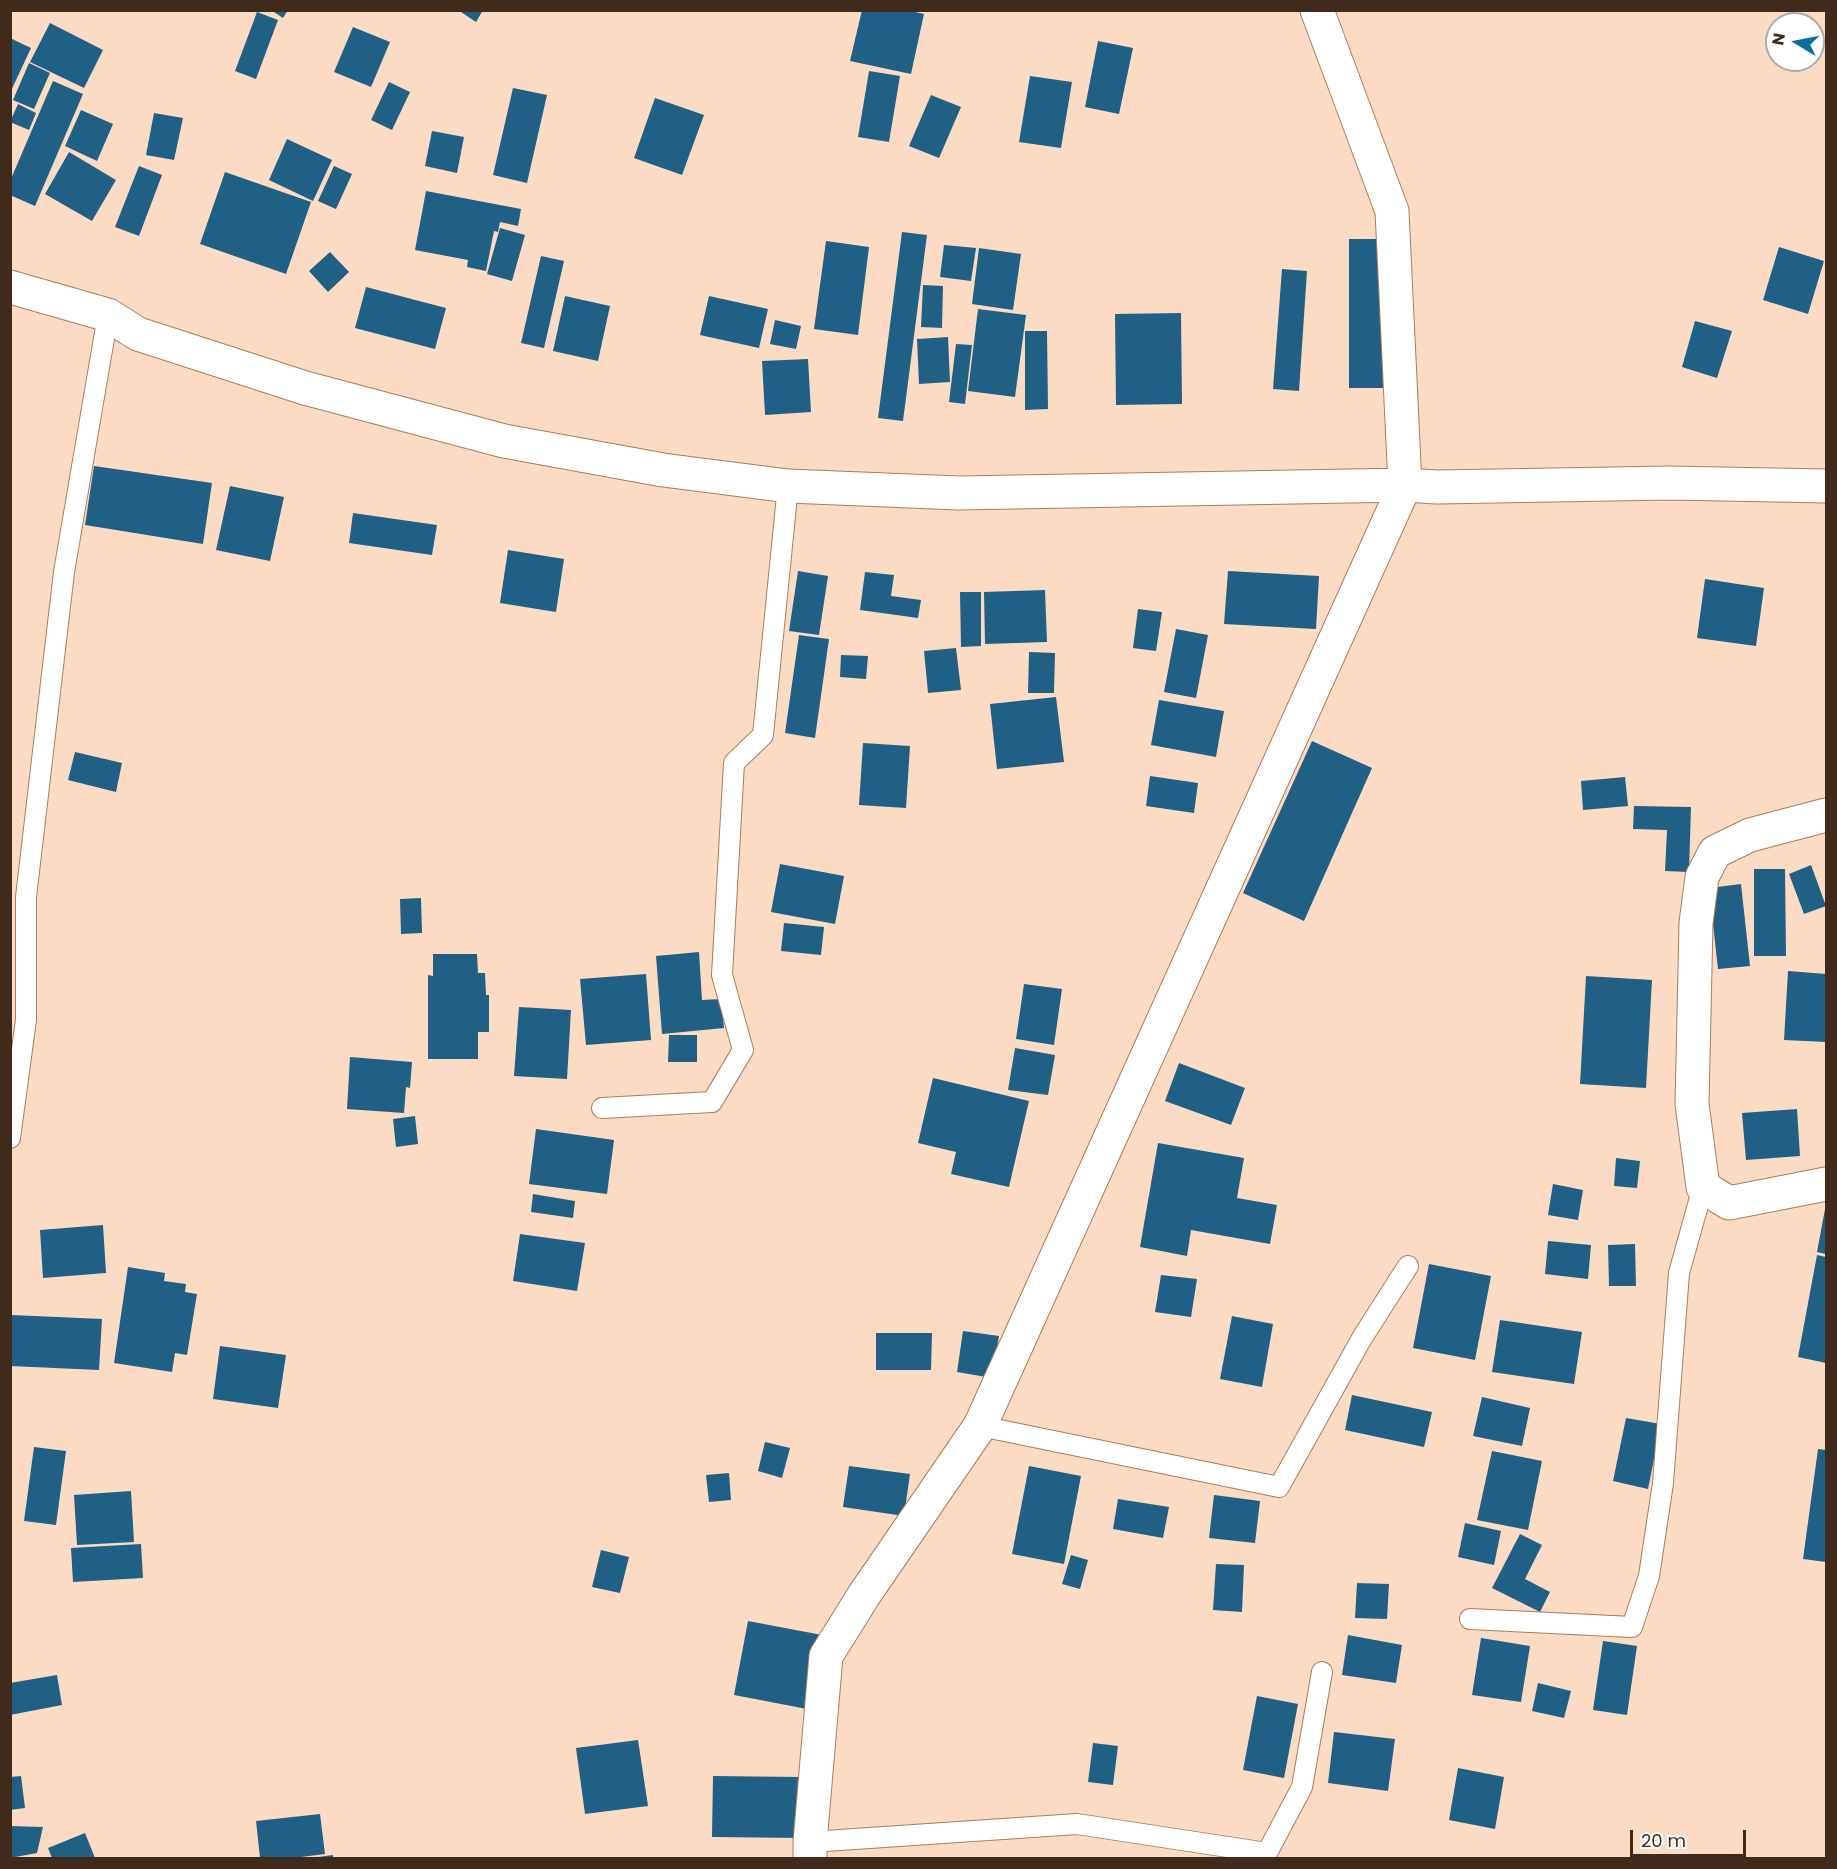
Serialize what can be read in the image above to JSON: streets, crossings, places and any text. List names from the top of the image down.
{
  "scale_bar": "20 m",
  "north": "left"
}
